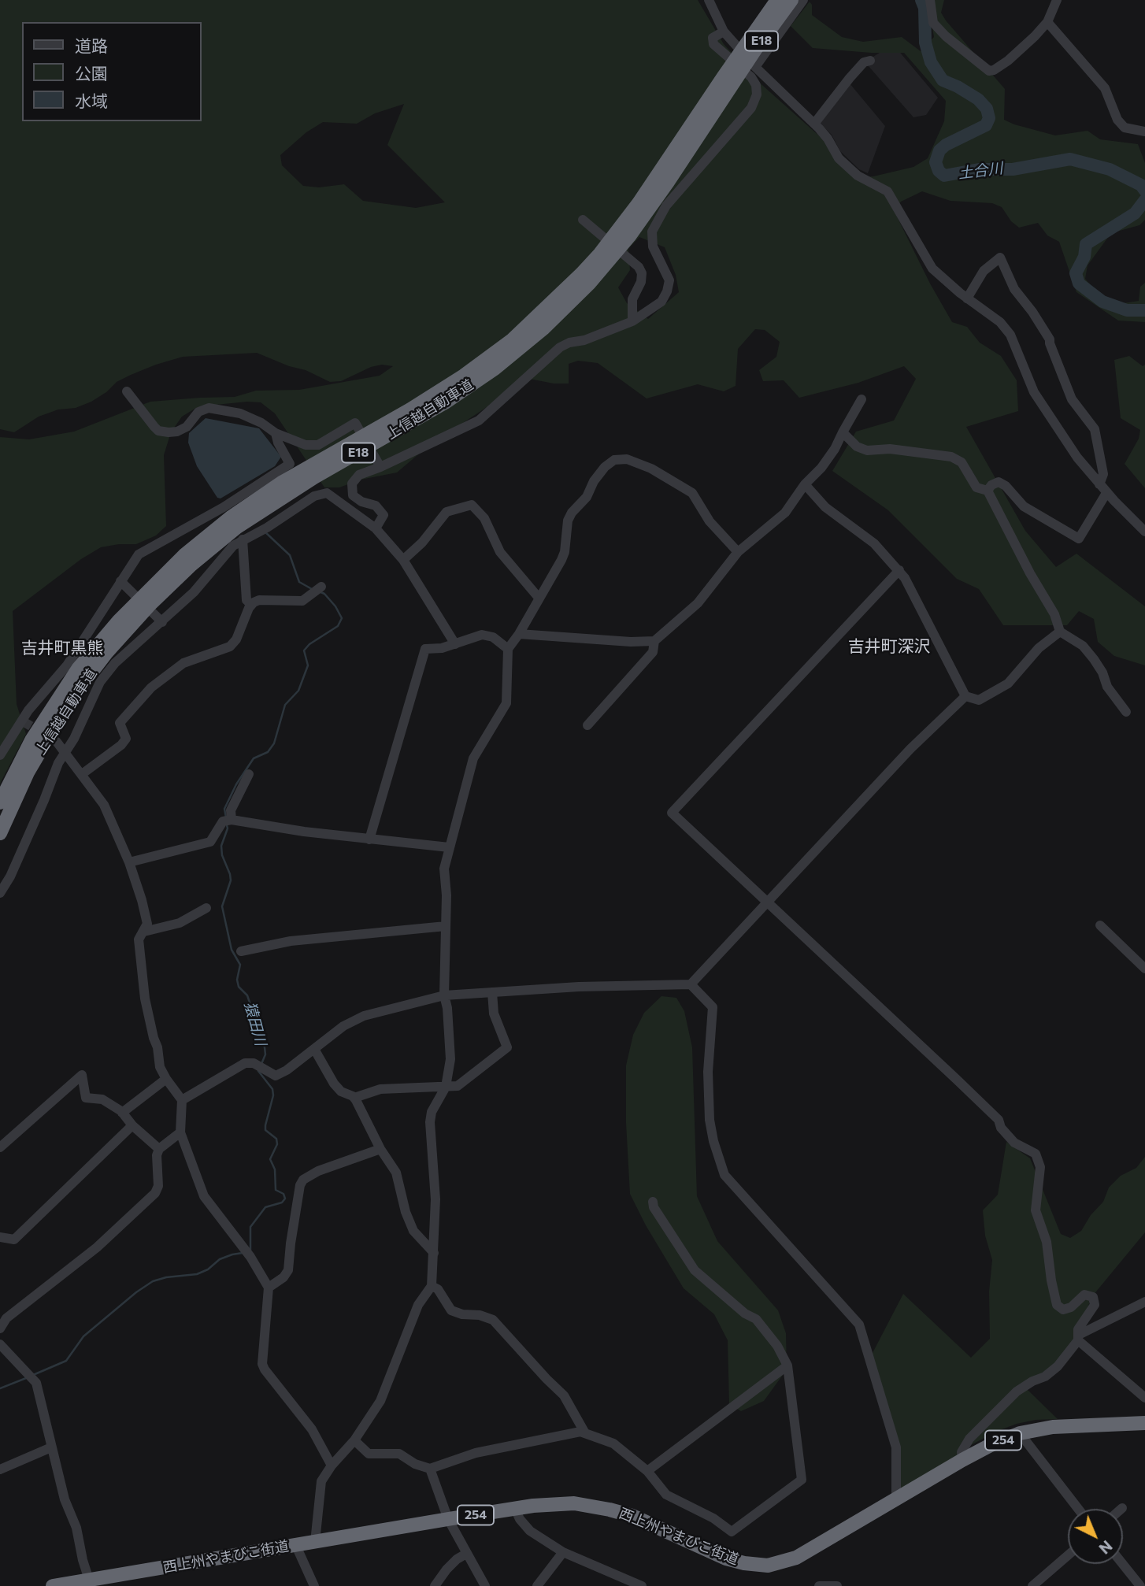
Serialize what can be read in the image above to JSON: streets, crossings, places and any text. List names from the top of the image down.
{
  "streets": {
    "highway": [
      "E18",
      "上信越自動車道",
      "254",
      "西上州やまびこ街道"
    ]
  },
  "districts": ["吉井町深沢", "吉井町黒熊"],
  "water": ["土合川", "猿田川"],
  "legend": ["道路", "公園", "水域"],
  "north": "bottom right"
}
